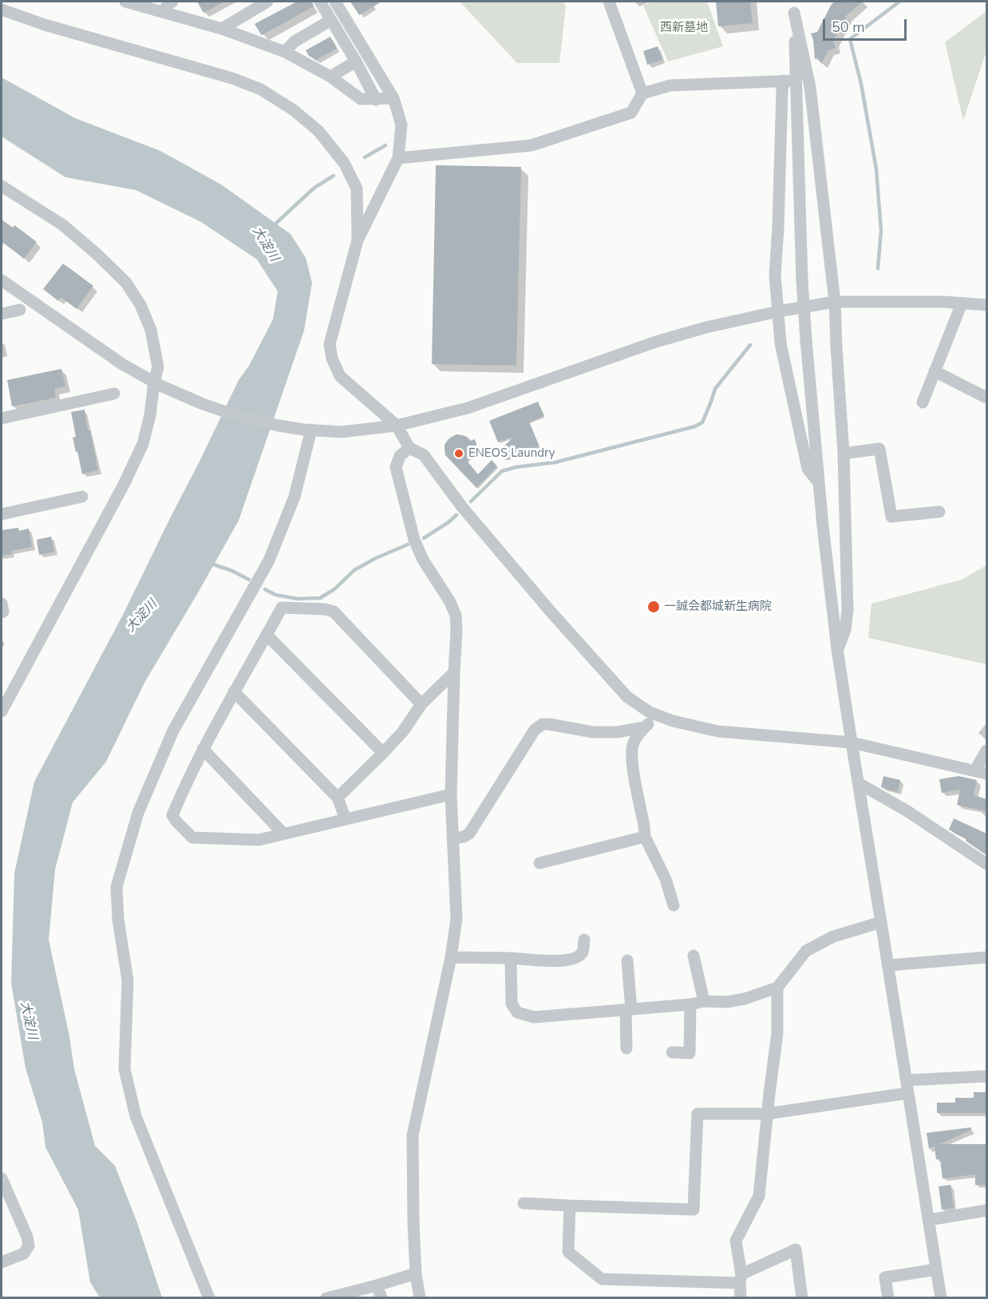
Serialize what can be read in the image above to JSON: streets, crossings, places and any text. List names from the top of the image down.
{
  "water": ["大淀川"],
  "parks": ["西新墓地"],
  "places": ["ENEOS Laundry", "一誠会都城新生病院"],
  "scale_bar": "50 m"
}
